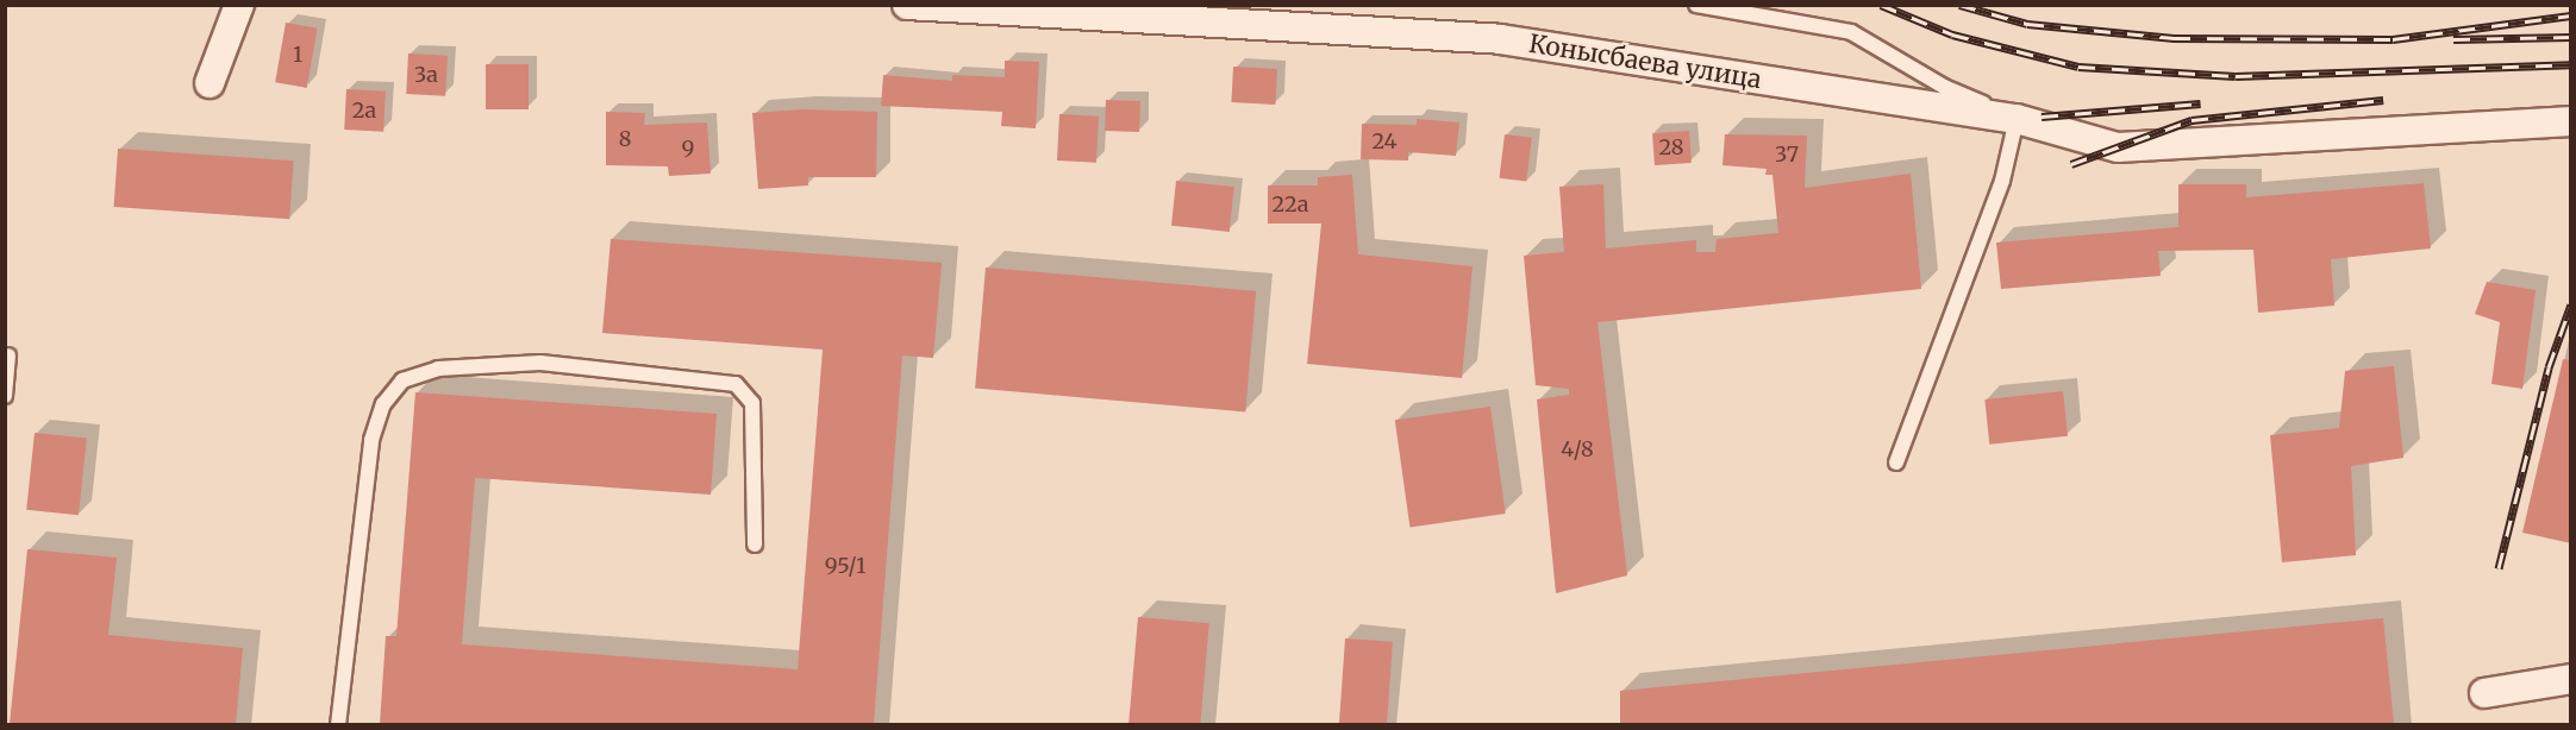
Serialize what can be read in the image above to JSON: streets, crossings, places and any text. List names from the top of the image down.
{
  "streets": {
    "street": ["Конысбаева улица"]
  },
  "house_numbers": [
    "1",
    "3а",
    "2а",
    "8",
    "24",
    "28",
    "9",
    "37",
    "22а",
    "4/8",
    "95/1"
  ]
}
